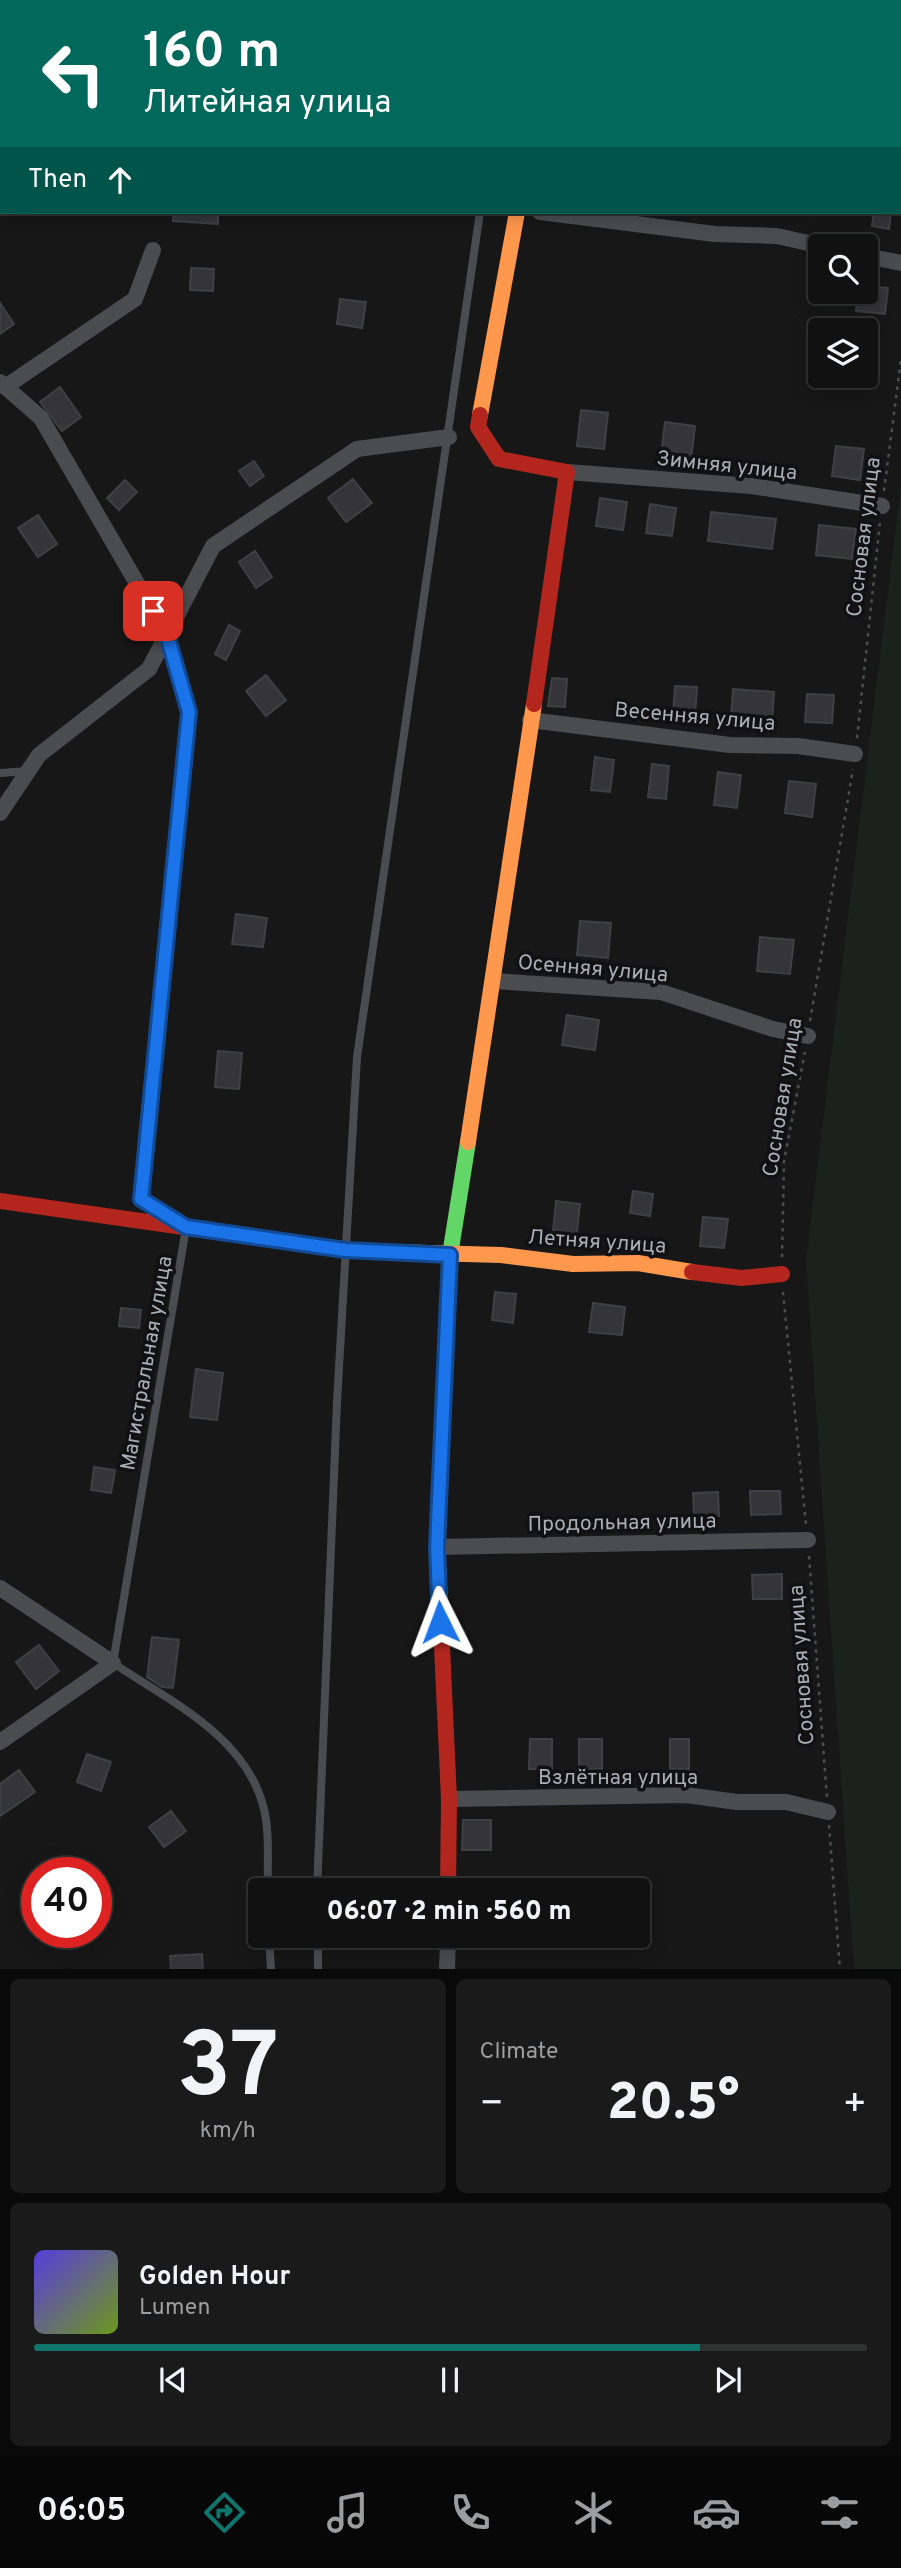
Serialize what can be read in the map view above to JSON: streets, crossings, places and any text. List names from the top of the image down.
{
  "streets": {
    "street": [
      "Зимняя улица",
      "Весенняя улица",
      "Осенняя улица",
      "Летняя улица",
      "Продольная улица",
      "Взлётная улица"
    ],
    "lane": ["Магистральная улица"],
    "path": ["Сосновая улица"]
  },
  "crossings": [
    ["Зимняя улица", "Сосновая улица"],
    ["Сосновая улица", "Весенняя улица"],
    ["Сосновая улица", "Осенняя улица"],
    ["Сосновая улица", "Летняя улица"],
    ["Сосновая улица", "Продольная улица"],
    ["Сосновая улица", "Взлётная улица"],
    ["Летняя улица", "Магистральная улица"]
  ],
  "page": {
    "turn": ["160 m", "Литейная улица"],
    "then": "Then",
    "limit": "40",
    "trip": "06:07 · 2 min · 560 m",
    "tile": [
      ["37", "km/h"],
      "Climate"
    ],
    "heat": ["−", "20.5°", "+"],
    "song": ["Golden Hour", "Lumen"],
    "tabs": "06:05"
  }
}
